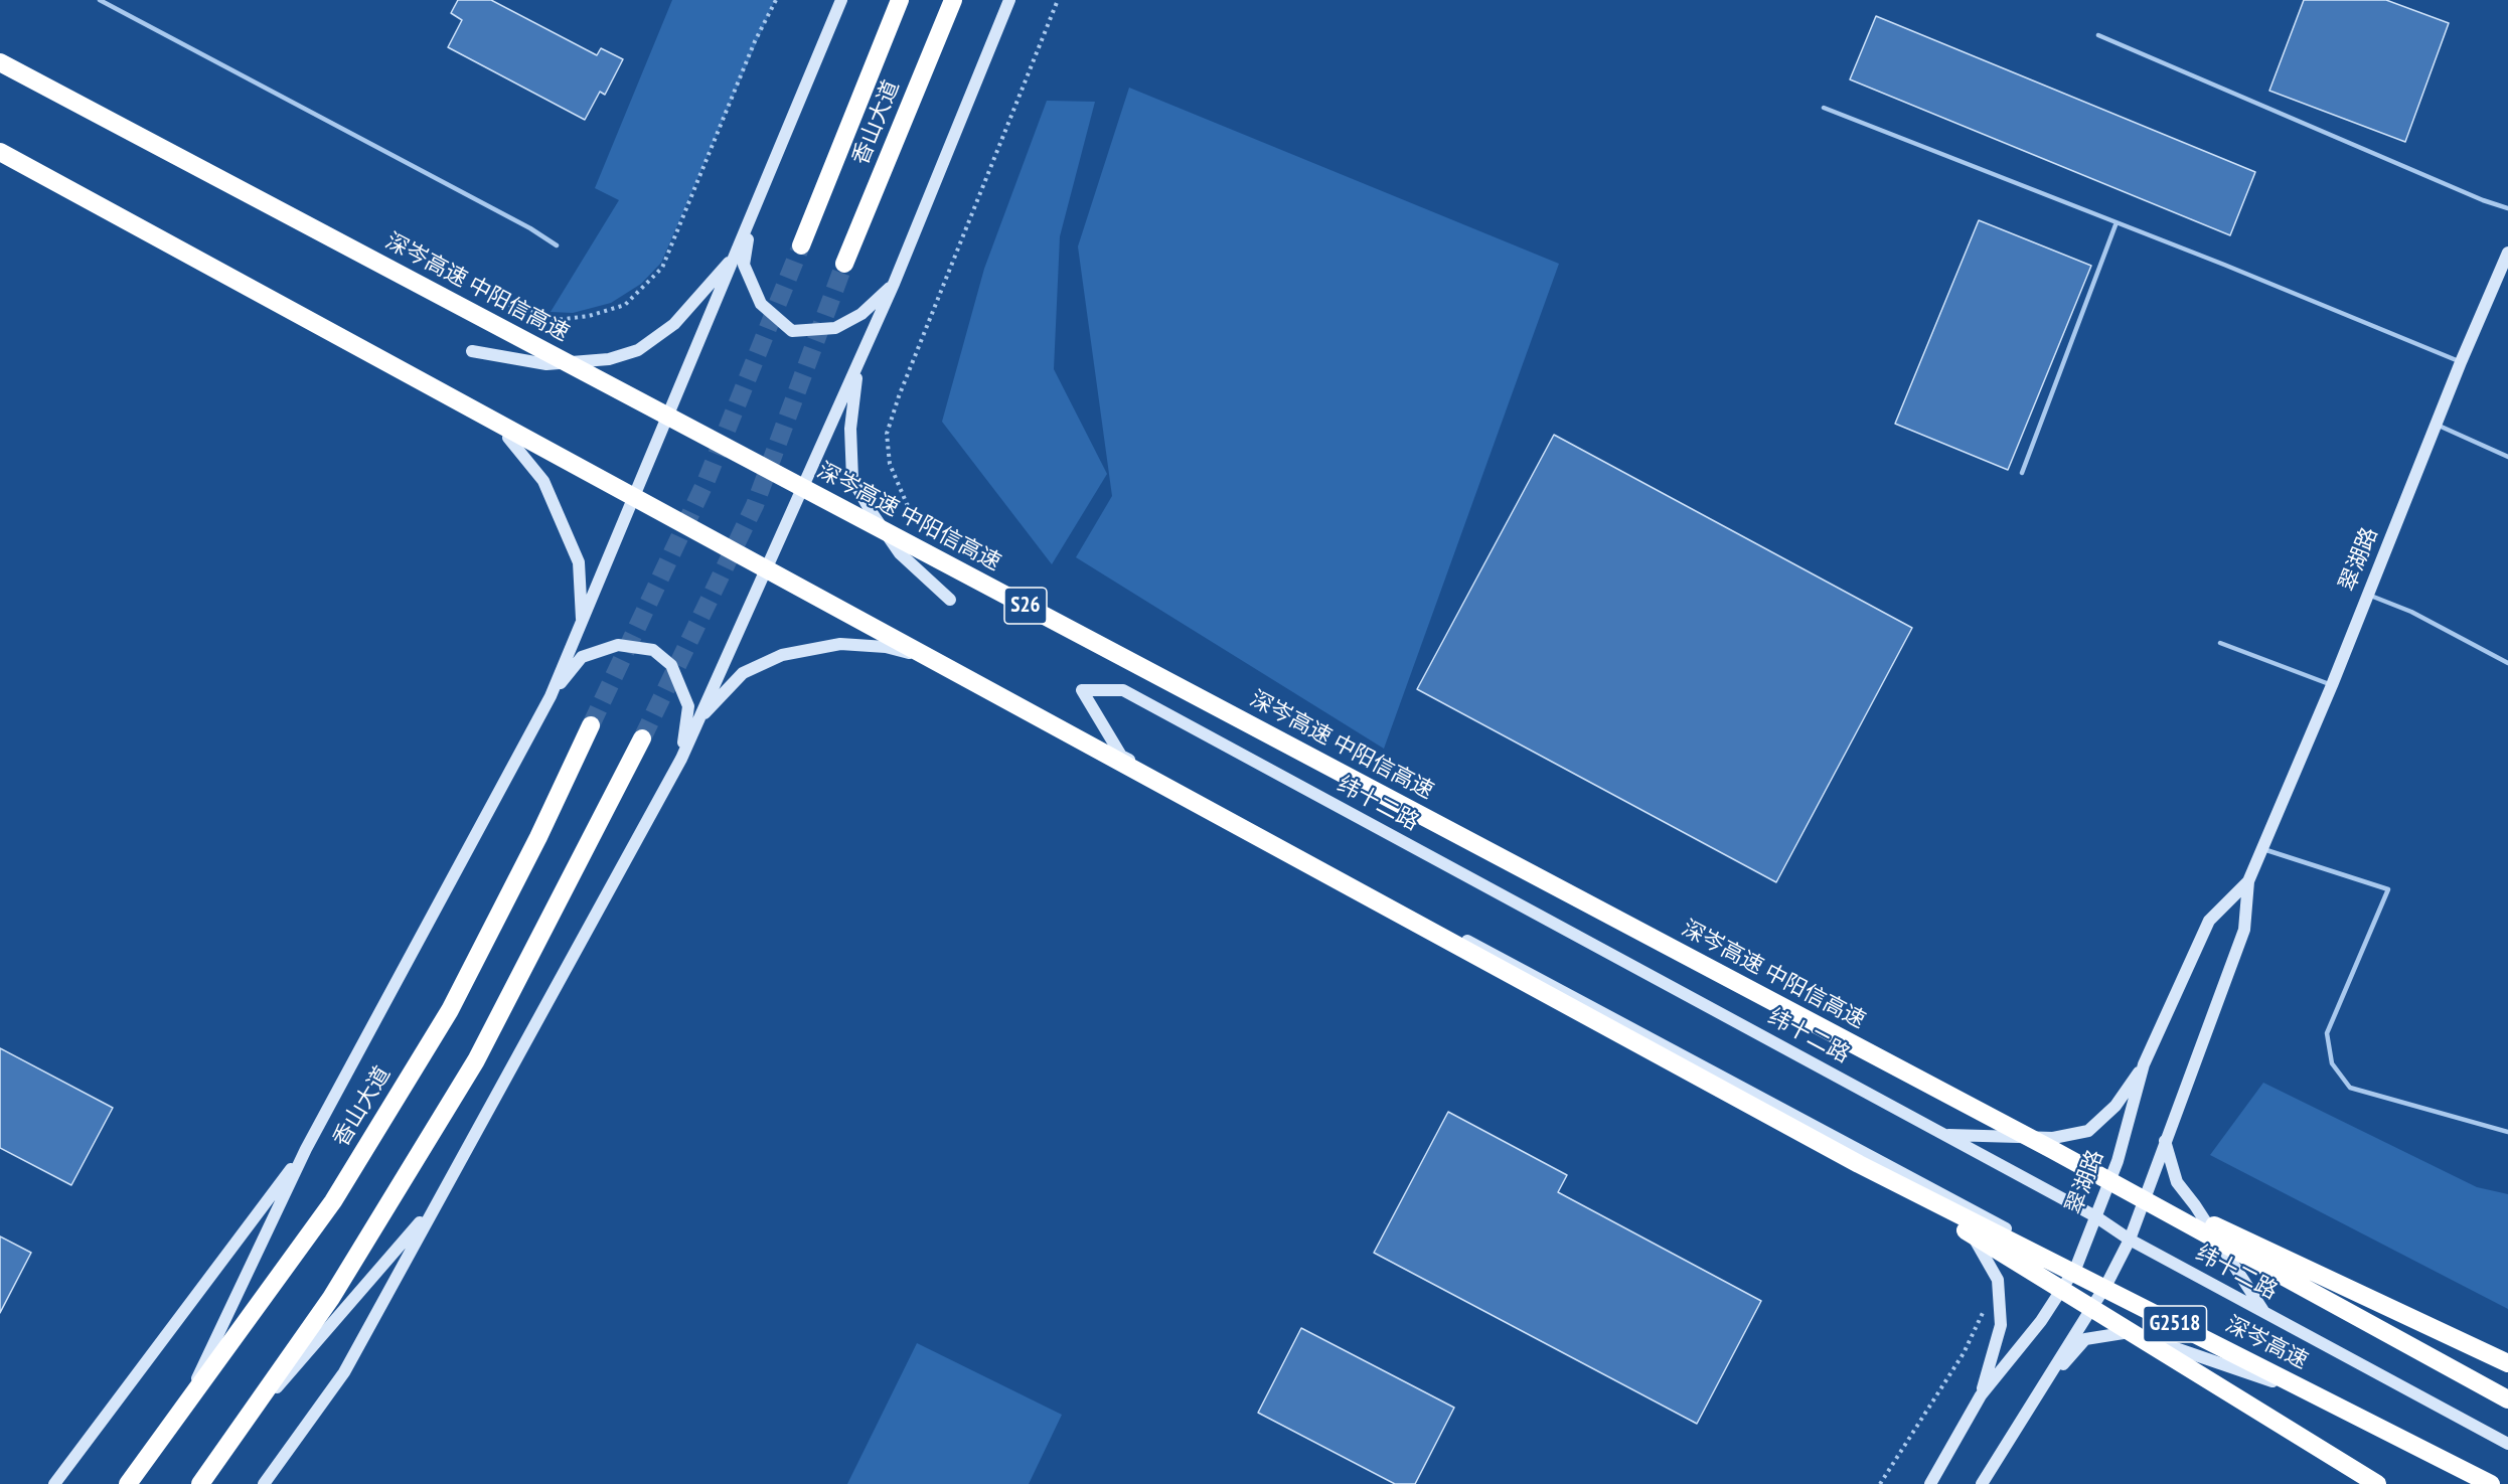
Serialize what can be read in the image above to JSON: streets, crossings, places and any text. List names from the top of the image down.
{
  "streets": {
    "highway": [
      "香山大道",
      "深岑高速 中阳信高速",
      "S26",
      "G2518",
      "深岑高速"
    ],
    "street": ["翠湖路", "纬十二路"]
  },
  "crossings": [
    ["翠湖路", "纬十二路"]
  ]
}
